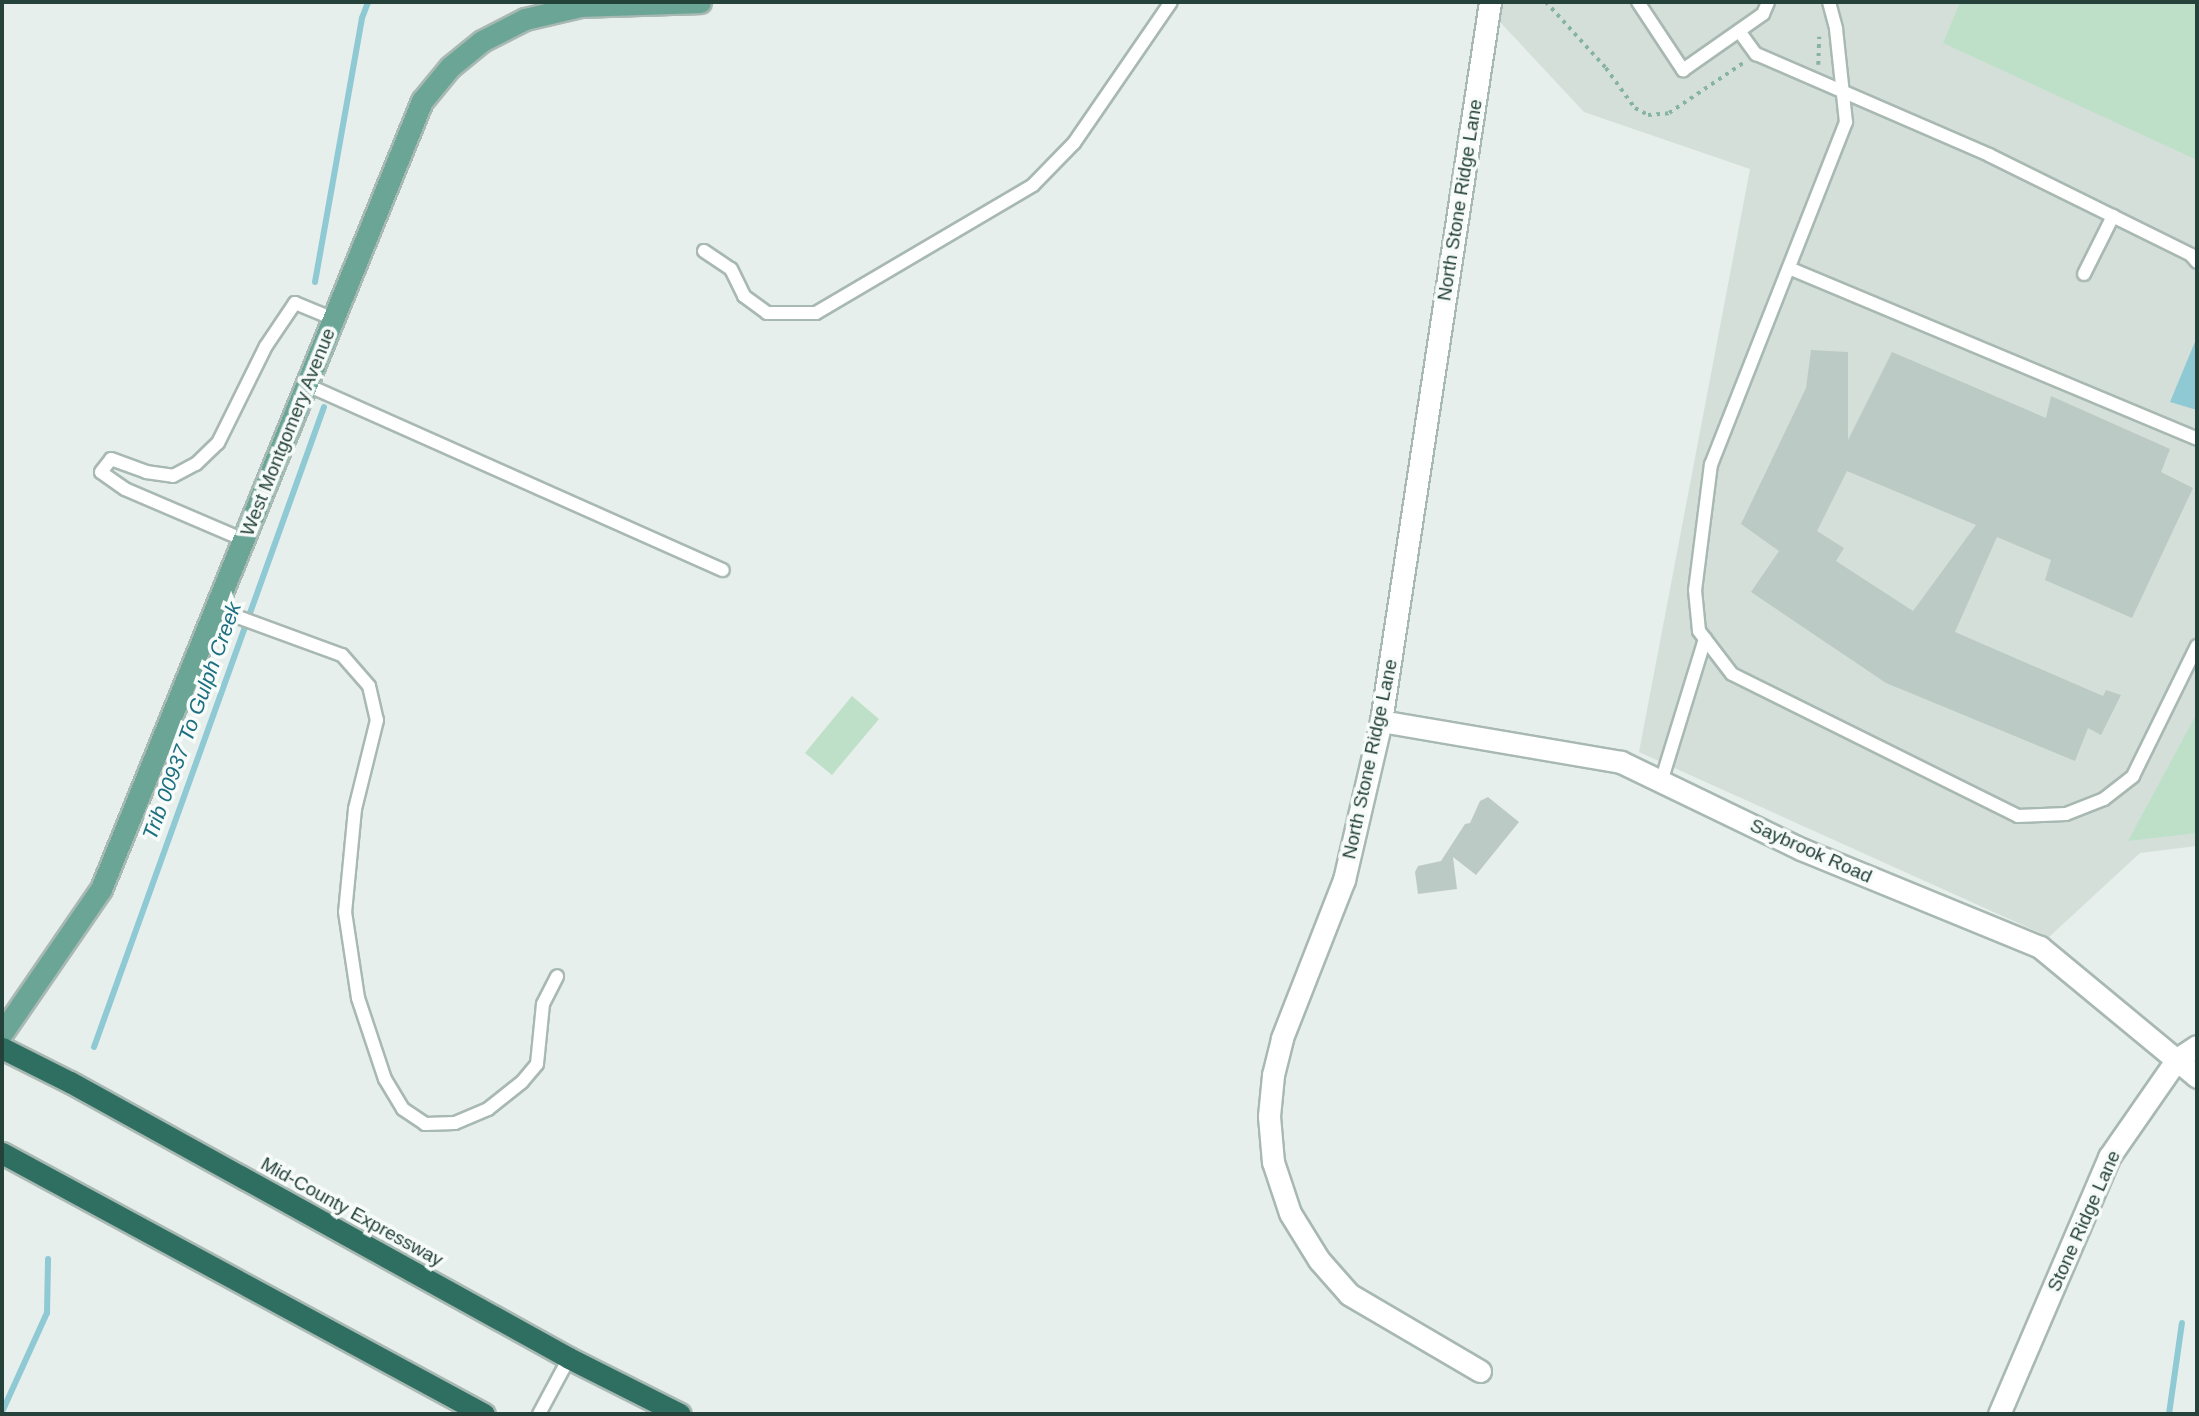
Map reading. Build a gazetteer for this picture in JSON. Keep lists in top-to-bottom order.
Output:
{
  "streets": {
    "highway": ["Mid-County Expressway"],
    "main road": ["West Montgomery Avenue"],
    "street": ["North Stone Ridge Lane", "Saybrook Road", "Stone Ridge Lane"]
  },
  "crossings": [
    ["North Stone Ridge Lane", "Saybrook Road"],
    ["Saybrook Road", "Stone Ridge Lane"]
  ],
  "water": ["Trib 00937 To Gulph Creek"]
}
